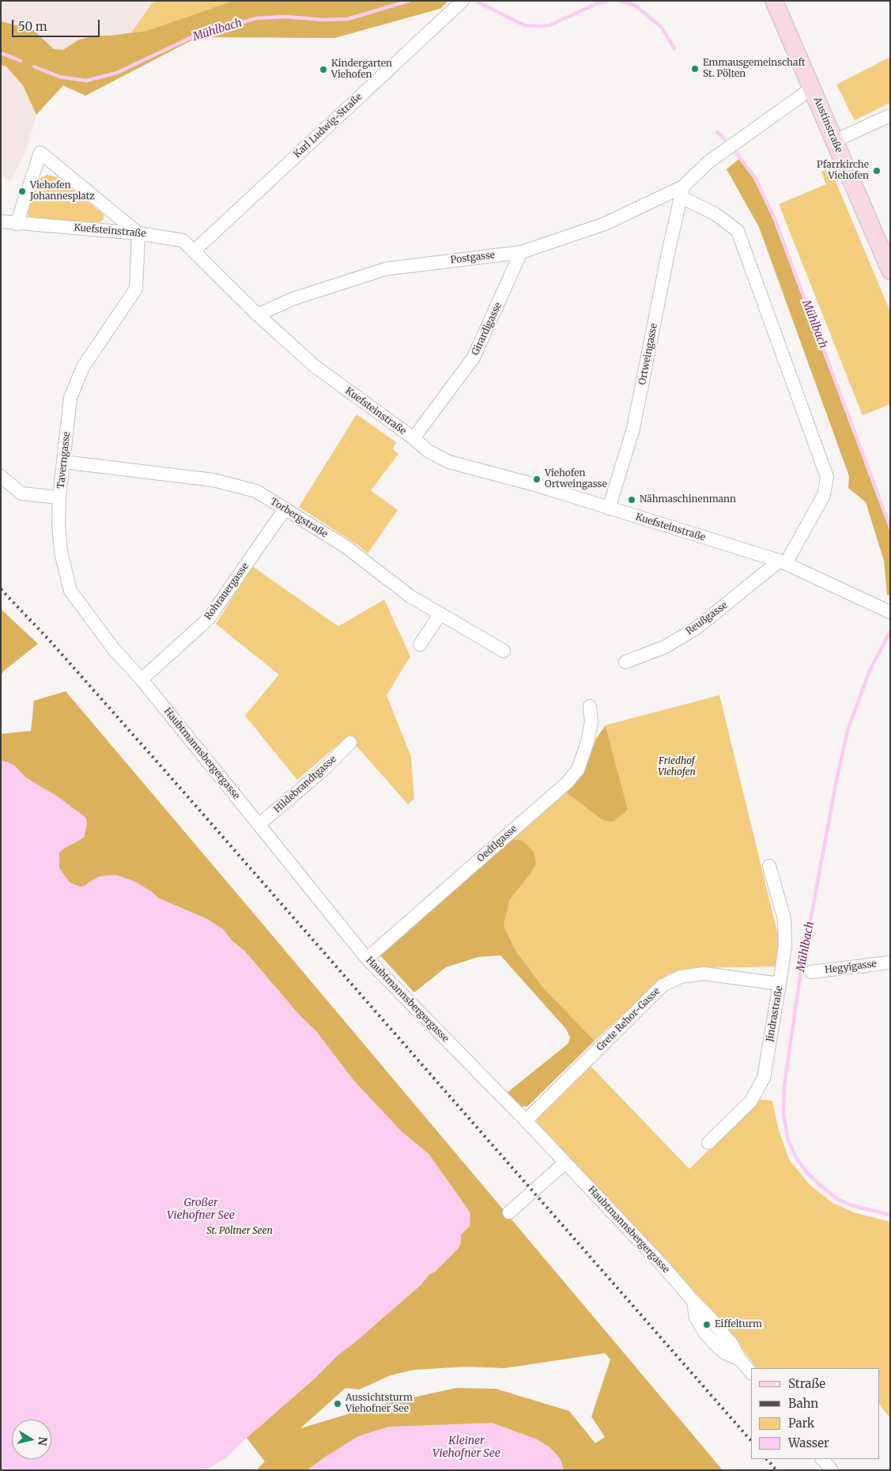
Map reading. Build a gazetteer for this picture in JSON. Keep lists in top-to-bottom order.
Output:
{
  "streets": {
    "main road": ["Austinstraße"],
    "street": [
      "Karl Ludwig-Straße",
      "Kuefsteinstraße",
      "Postgasse",
      "Girardigasse",
      "Ortweingasse",
      "Taverngasse",
      "Torbergstraße",
      "Rohrauergasse",
      "Reußgasse",
      "Haubtmannsbergergasse",
      "Hildebrandtgasse",
      "Oedtlgasse",
      "Hegyigasse",
      "Jindrastraße",
      "Grete Rehor-Gasse"
    ]
  },
  "crossings": [
    ["Karl Ludwig-Straße", "Kuefsteinstraße"],
    ["Kuefsteinstraße", "Postgasse"],
    ["Kuefsteinstraße", "Girardigasse"],
    ["Kuefsteinstraße", "Ortweingasse"],
    ["Kuefsteinstraße", "Taverngasse"],
    ["Kuefsteinstraße", "Reußgasse"],
    ["Postgasse", "Girardigasse"],
    ["Postgasse", "Ortweingasse"],
    ["Taverngasse", "Torbergstraße"],
    ["Taverngasse", "Rohrauergasse"],
    ["Taverngasse", "Haubtmannsbergergasse"],
    ["Torbergstraße", "Rohrauergasse"],
    ["Rohrauergasse", "Haubtmannsbergergasse"],
    ["Haubtmannsbergergasse", "Hildebrandtgasse"],
    ["Haubtmannsbergergasse", "Oedtlgasse"],
    ["Haubtmannsbergergasse", "Grete Rehor-Gasse"],
    ["Jindrastraße", "Grete Rehor-Gasse"]
  ],
  "water": ["Mühlbach", "Großer Viehofner See", "Kleiner Viehofner See"],
  "parks": ["Friedhof Viehofen", "St. Pöltner Seen"],
  "places": [
    "Emmausgemeinschaft St. Pölten",
    "Kindergarten Viehofen",
    "Pfarrkirche Viehofen",
    "Viehofen Johannesplatz",
    "Viehofen Ortweingasse",
    "Nähmaschinenmann",
    "Eiffelturm",
    "Aussichtsturm Viehofner See"
  ],
  "legend": [
    "Straße",
    "Bahn",
    "Park",
    "Wasser"
  ],
  "scale_bar": "50 m",
  "north": "right"
}
